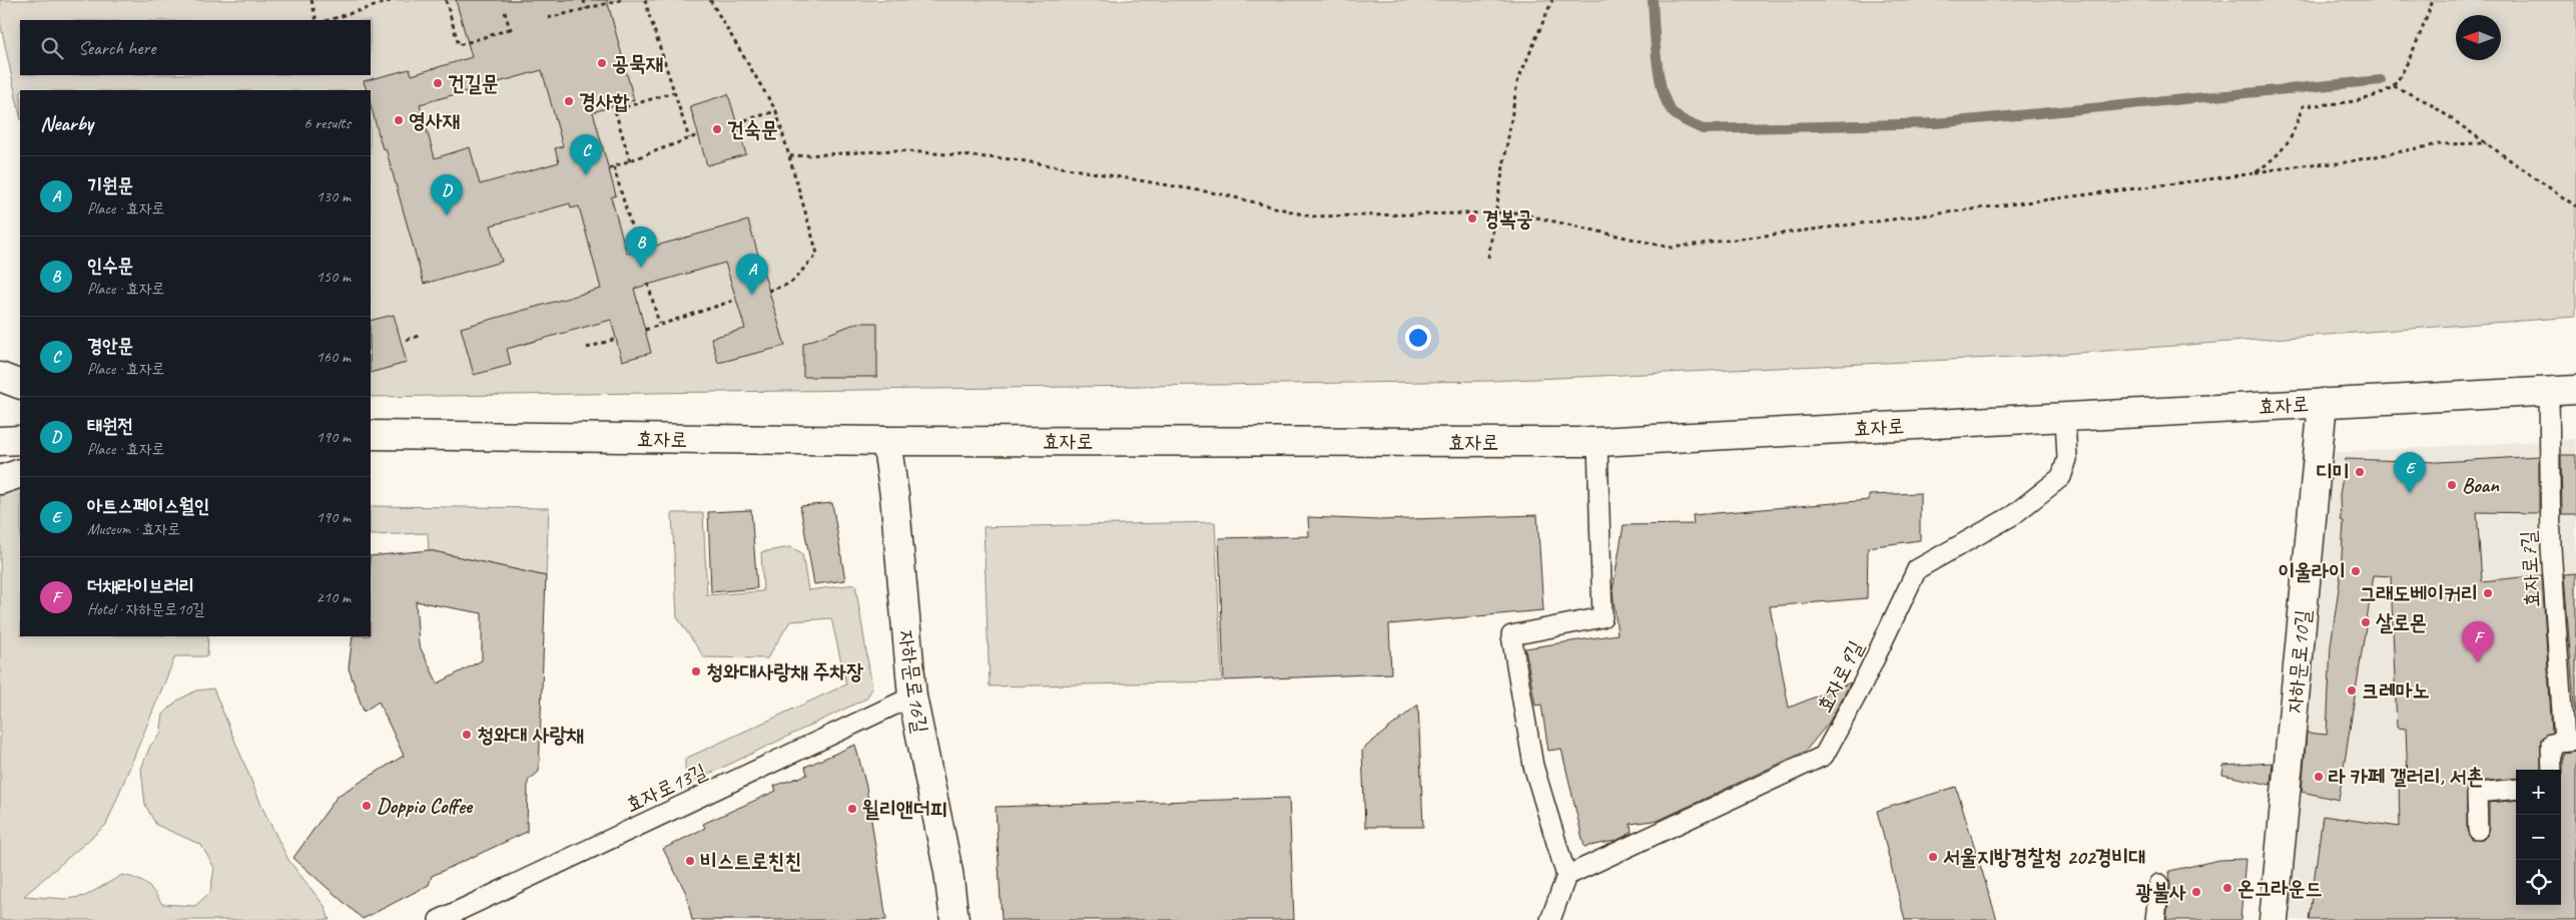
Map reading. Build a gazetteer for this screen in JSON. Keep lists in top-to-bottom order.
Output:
{
  "streets": {
    "street": ["효자로", "자하문로10길", "자하문로16길"],
    "lane": ["효자로7길", "효자로9길", "효자로13길"]
  },
  "crossings": [
    ["효자로", "효자로7길"],
    ["효자로", "자하문로10길"],
    ["효자로", "효자로9길"],
    ["효자로", "자하문로16길"],
    ["자하문로16길", "효자로13길"]
  ],
  "places": [
    "공묵재",
    "건길문",
    "경사합",
    "영사재",
    "건숙문",
    "경복궁",
    "디미",
    "Boan",
    "이울라이",
    "그래도베이커리",
    "살로몬",
    "청와대사랑채 주차장",
    "크레마노",
    "청와대 사랑채",
    "라 카페 갤러리, 서촌",
    "Doppio Coffee",
    "윌리앤더피",
    "서울지방경찰청 202경비대",
    "비스트로친친",
    "온그라운드",
    "광불사"
  ],
  "north": "left",
  "page": {
    "search": "Search here",
    "heading": ["Nearby", "6 results"],
    "pins": [
      "C",
      "D",
      "B",
      "A",
      "E",
      "F"
    ],
    "list": [
      {
        "mark": "A",
        "name": "기원문",
        "note": "Place · 효자로",
        "value": "130 m"
      },
      {
        "mark": "B",
        "name": "인수문",
        "note": "Place · 효자로",
        "value": "150 m"
      },
      {
        "mark": "C",
        "name": "경안문",
        "note": "Place · 효자로",
        "value": "160 m"
      },
      {
        "mark": "D",
        "name": "태원전",
        "note": "Place · 효자로",
        "value": "190 m"
      },
      {
        "mark": "E",
        "name": "아트스페이스월인",
        "note": "Museum · 효자로",
        "value": "190 m"
      },
      {
        "mark": "F",
        "name": "더채라이브러리",
        "note": "Hotel · 자하문로10길",
        "value": "210 m"
      }
    ],
    "map_buttons": ["+", "−"]
  }
}
